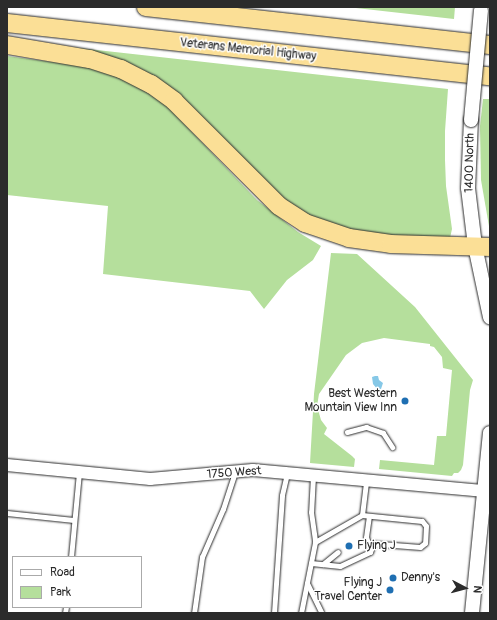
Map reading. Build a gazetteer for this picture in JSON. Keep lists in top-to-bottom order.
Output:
{
  "streets": {
    "highway": ["Veterans Memorial Highway"],
    "main road": ["1400 North"],
    "street": ["1750 West"]
  },
  "places": [
    "Best Western Mountain View Inn",
    "Flying J",
    "Denny's",
    "Flying J Travel Center"
  ],
  "legend": ["Road", "Park"],
  "north": "right"
}
